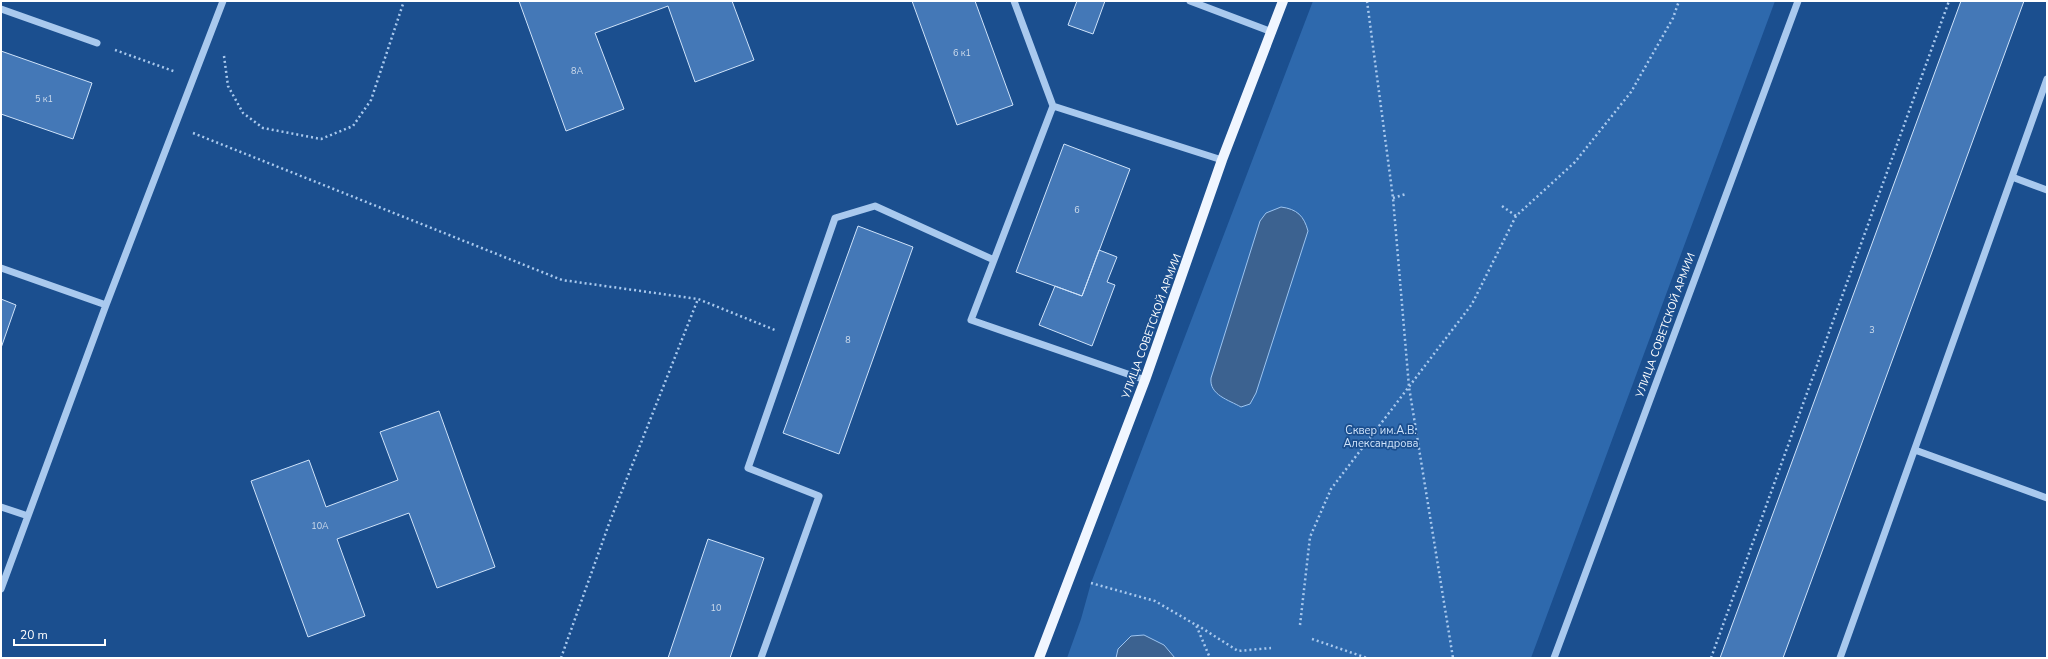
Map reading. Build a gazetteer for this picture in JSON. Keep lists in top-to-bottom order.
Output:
{
  "streets": {
    "main road": ["УЛИЦА СОВЕТСКОЙ АРМИИ"]
  },
  "parks": ["Сквер им.А.В. Александрова"],
  "house_numbers": [
    "6 к1",
    "8А",
    "5 к1",
    "6",
    "3",
    "8",
    "10А",
    "10"
  ],
  "scale_bar": "20 m"
}
